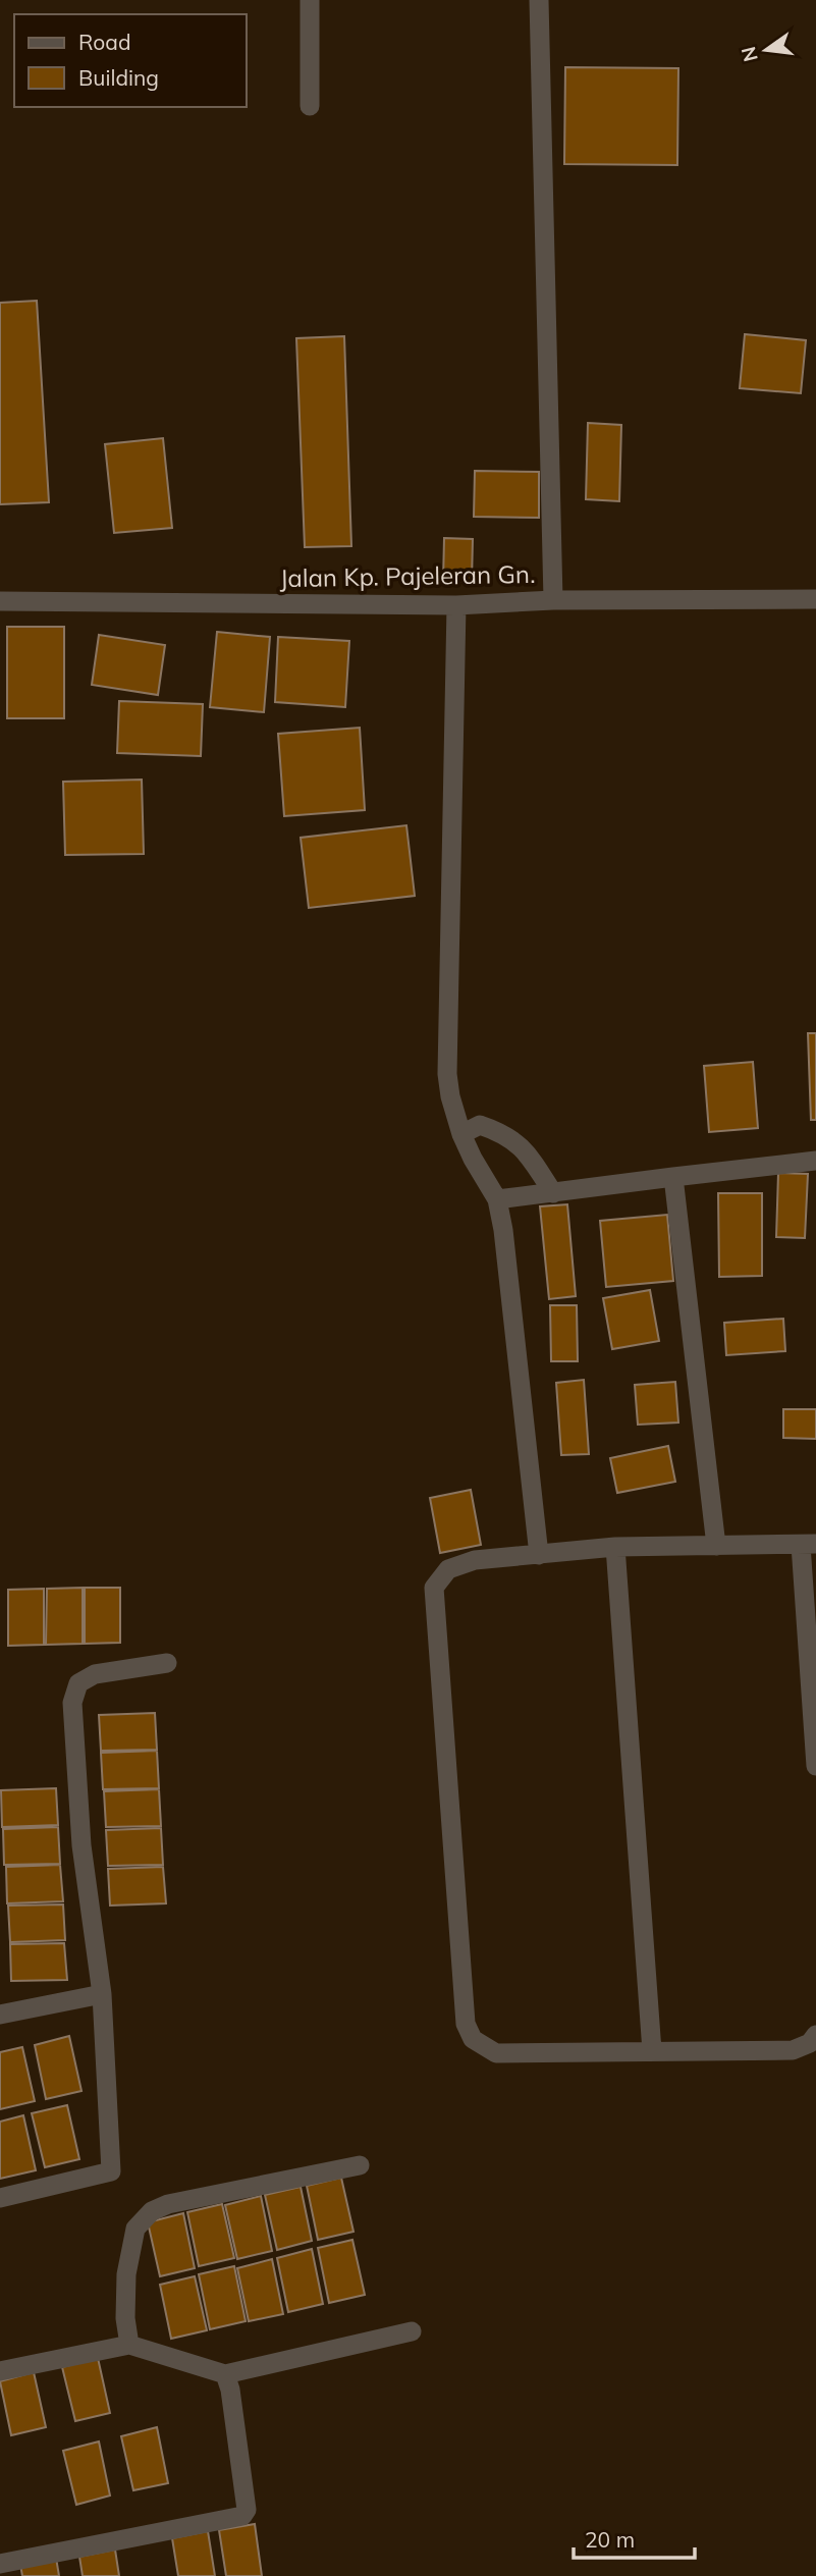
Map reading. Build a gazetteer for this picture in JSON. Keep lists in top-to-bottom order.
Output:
{
  "streets": {
    "street": ["Jalan Kp. Pajeleran Gn."]
  },
  "legend": ["Road", "Building"],
  "scale_bar": "20 m",
  "north": "left"
}
